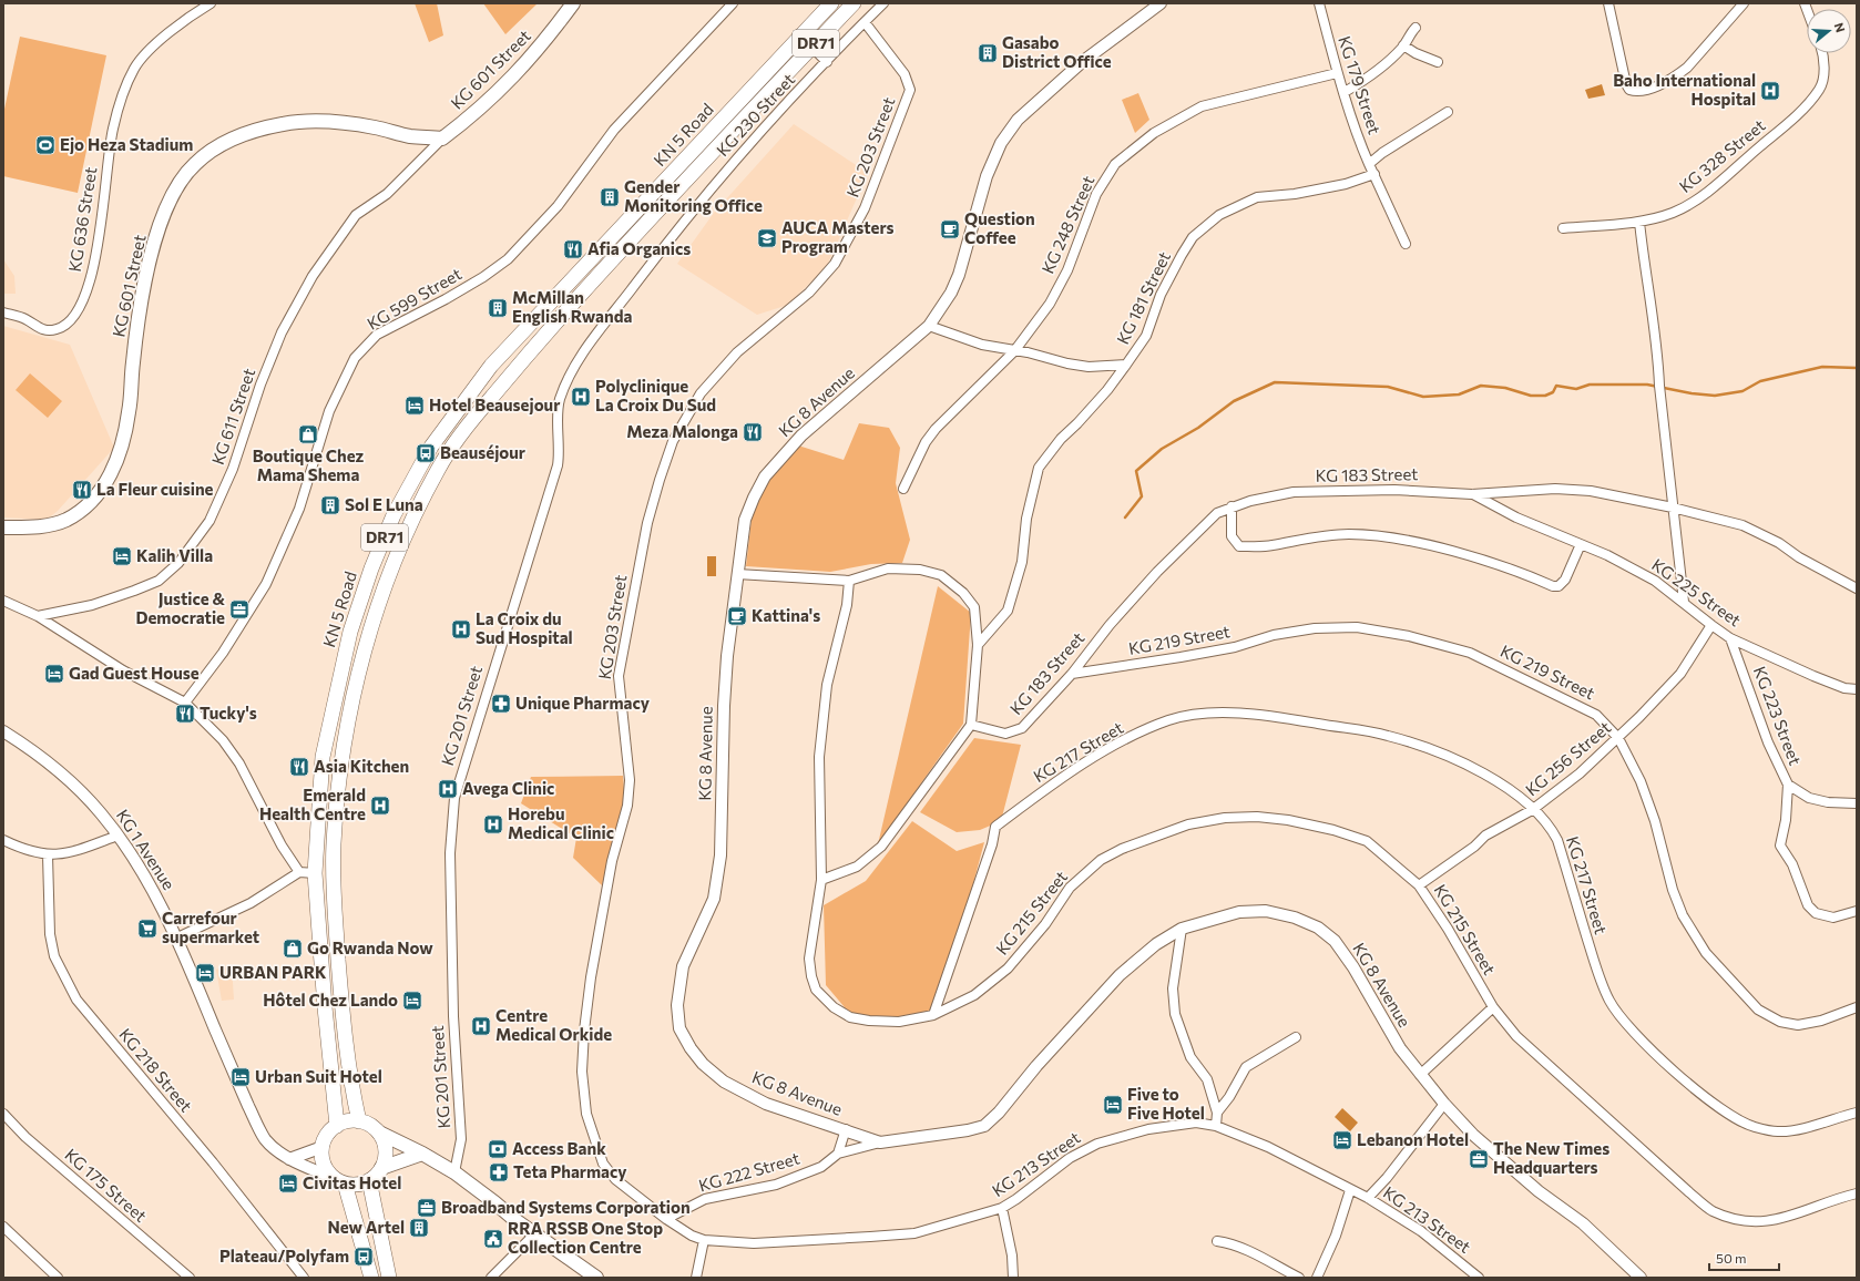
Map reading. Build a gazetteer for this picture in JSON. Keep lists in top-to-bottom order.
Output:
{
  "streets": {
    "main road": ["DR71", "KG 601 Street", "KN 5 Road"],
    "street": [
      "KG 179 Street",
      "KG 230 Street",
      "KG 203 Street",
      "KG 328 Street",
      "KG 636 Street",
      "KG 248 Street",
      "KG 181 Street",
      "KG 599 Street",
      "KG 8 Avenue",
      "KG 611 Street",
      "KG 183 Street",
      "KG 225 Street",
      "KG 219 Street",
      "KG 201 Street",
      "KG 223 Street",
      "KG 217 Street",
      "KG 256 Street",
      "KG 1 Avenue",
      "KG 215 Street",
      "KG 218 Street",
      "KG 213 Street",
      "KG 222 Street",
      "KG 175 Street"
    ]
  },
  "crossings": [
    ["KG 601 Street", "KG 611 Street"],
    ["KG 179 Street", "KG 248 Street"],
    ["KG 179 Street", "KG 181 Street"],
    ["KG 230 Street", "KG 203 Street"],
    ["KG 230 Street", "KG 201 Street"],
    ["KN 5 Road", "KG 1 Avenue"],
    ["KG 203 Street", "KG 213 Street"],
    ["KG 203 Street", "KG 222 Street"],
    ["KG 248 Street", "KG 181 Street"],
    ["KG 181 Street", "KG 8 Avenue"],
    ["KG 8 Avenue", "KG 222 Street"],
    ["KG 183 Street", "KG 225 Street"],
    ["KG 183 Street", "KG 219 Street"],
    ["KG 225 Street", "KG 223 Street"],
    ["KG 225 Street", "KG 256 Street"],
    ["KG 219 Street", "KG 256 Street"],
    ["KG 217 Street", "KG 256 Street"],
    ["KG 217 Street", "KG 215 Street"],
    ["KG 256 Street", "KG 215 Street"]
  ],
  "places": {
    "building": [
      "Gasabo District Office",
      "Gender Monitoring Office",
      "McMillan English Rwanda",
      "Sol E Luna",
      "New Artel"
    ],
    "hospital": [
      "Baho International Hospital",
      "Polyclinique La Croix Du Sud",
      "La Croix du Sud Hospital",
      "Avega Clinic",
      "Emerald Health Centre",
      "Horebu Medical Clinic",
      "Centre Medical Orkide"
    ],
    "sports": ["Ejo Heza Stadium"],
    "cafe": ["Question Coffee", "Kattina's"],
    "school or university": ["AUCA Masters Program"],
    "restaurant": [
      "Afia Organics",
      "Meza Malonga",
      "La Fleur cuisine",
      "Tucky's",
      "Asia Kitchen"
    ],
    "hotel": [
      "Hotel Beausejour",
      "Kalih Villa",
      "Gad Guest House",
      "URBAN PARK",
      "Hôtel Chez Lando",
      "Urban Suit Hotel",
      "Five to Five Hotel",
      "Lebanon Hotel",
      "Civitas Hotel"
    ],
    "shop": ["Boutique Chez Mama Shema", "Go Rwanda Now"],
    "bus stop": ["Beauséjour", "Plateau/Polyfam"],
    "office": ["Justice & Democratie", "The New Times Headquarters", "Broadband Systems Corporation"],
    "pharmacy": ["Unique Pharmacy", "Teta Pharmacy"],
    "supermarket": ["Carrefour supermarket"],
    "bank": ["Access Bank"],
    "public building": ["RRA RSSB One Stop Collection Centre"]
  },
  "scale_bar": "50 m",
  "north": "right"
}
